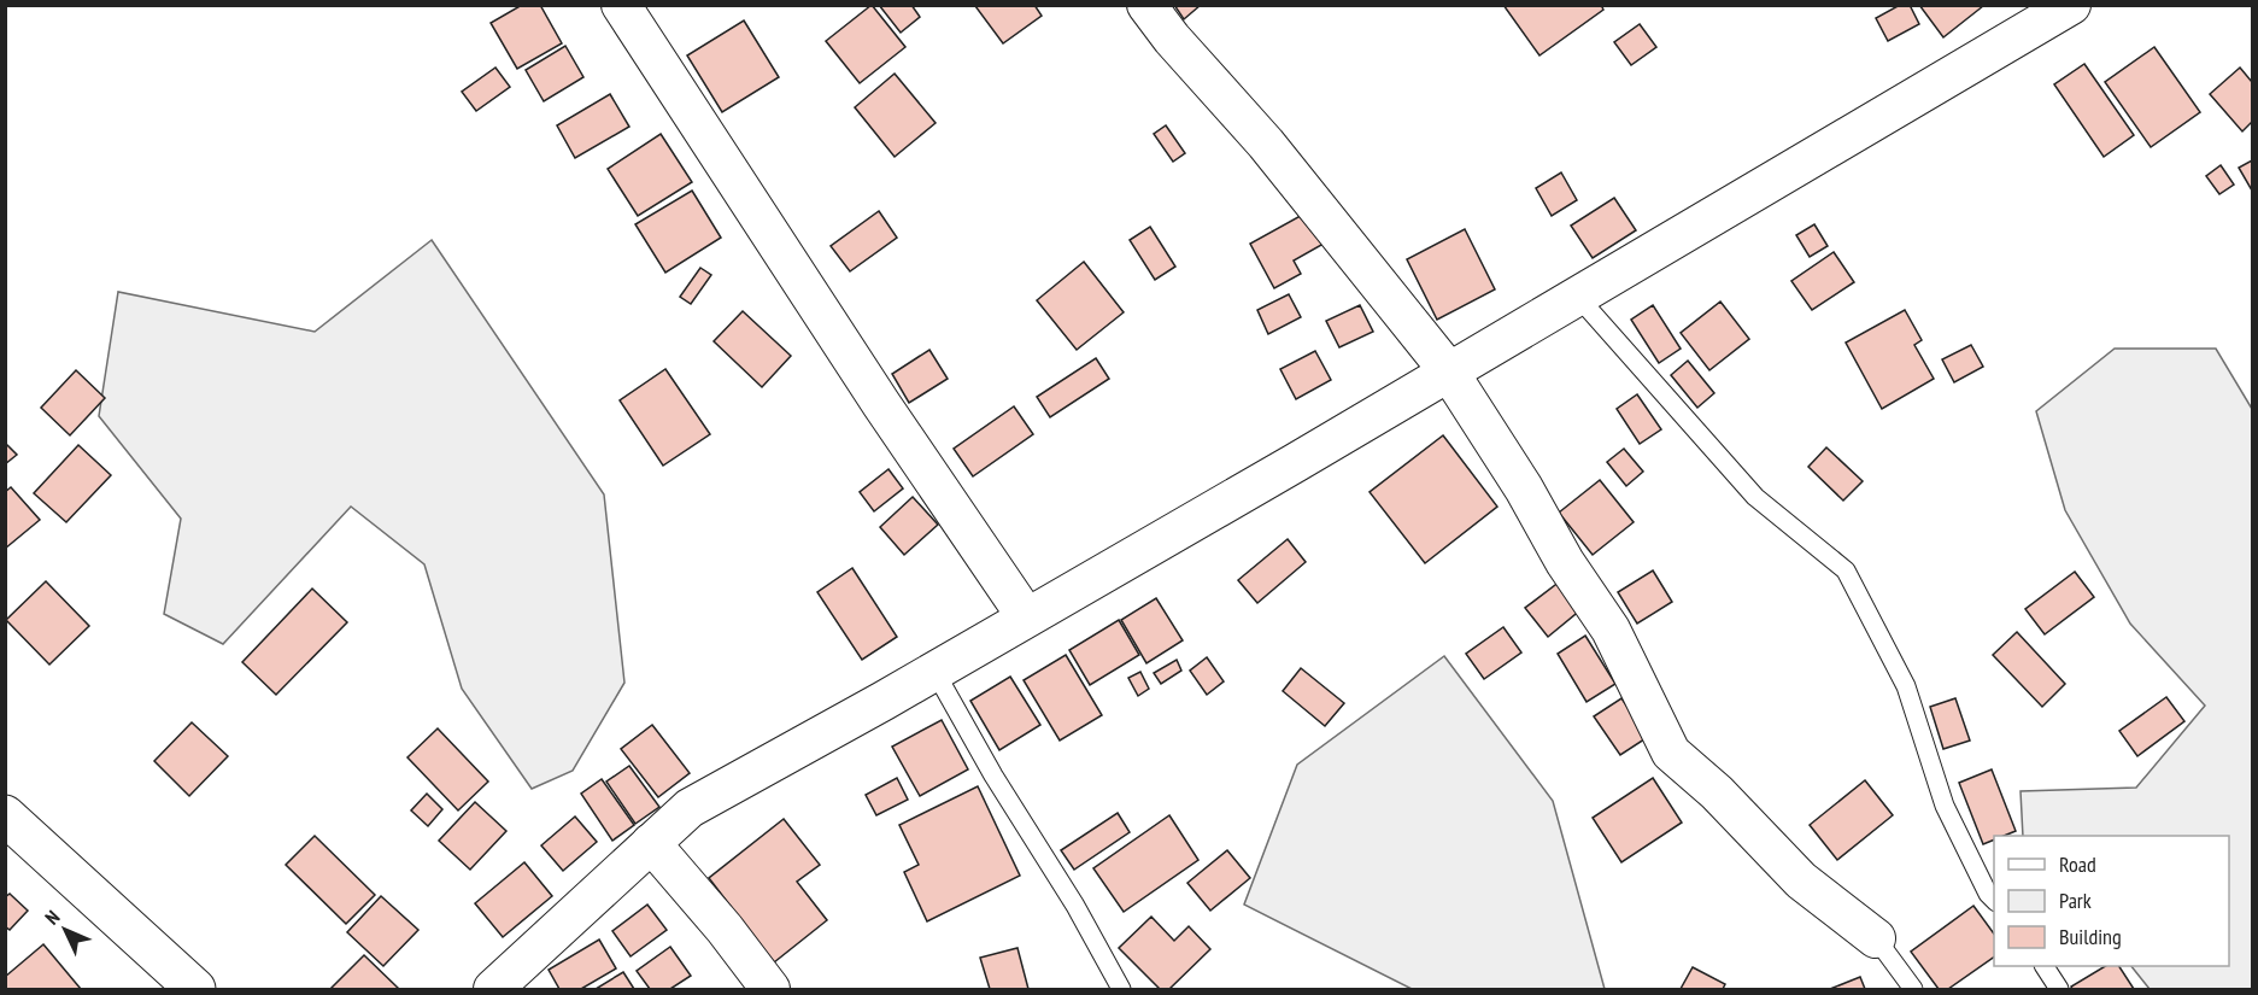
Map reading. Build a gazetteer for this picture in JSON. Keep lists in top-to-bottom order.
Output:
{
  "legend": ["Road", "Park", "Building"],
  "north": "top left"
}
